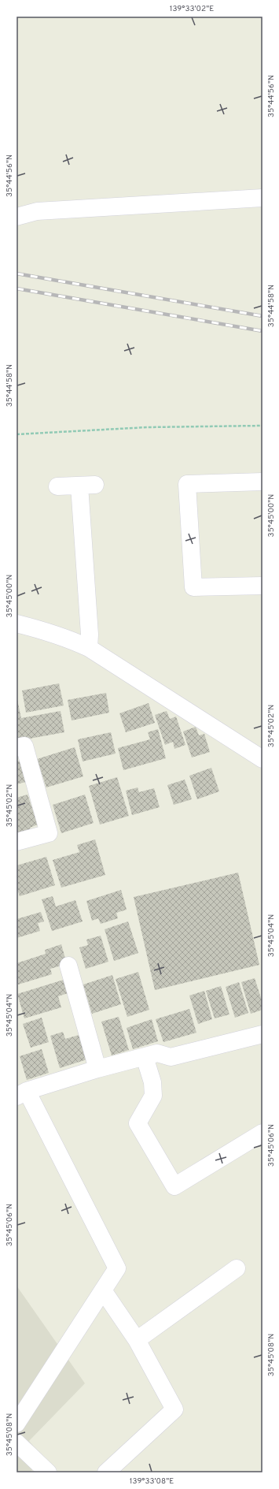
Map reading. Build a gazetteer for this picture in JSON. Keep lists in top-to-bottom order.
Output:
{
  "coordinates": [
    "139°33'02\"E",
    "35°44'56\"N",
    "35°44'58\"N",
    "35°45'00\"N",
    "35°45'02\"N",
    "35°45'04\"N",
    "35°45'06\"N",
    "35°45'08\"N",
    "139°33'08\"E"
  ]
}
